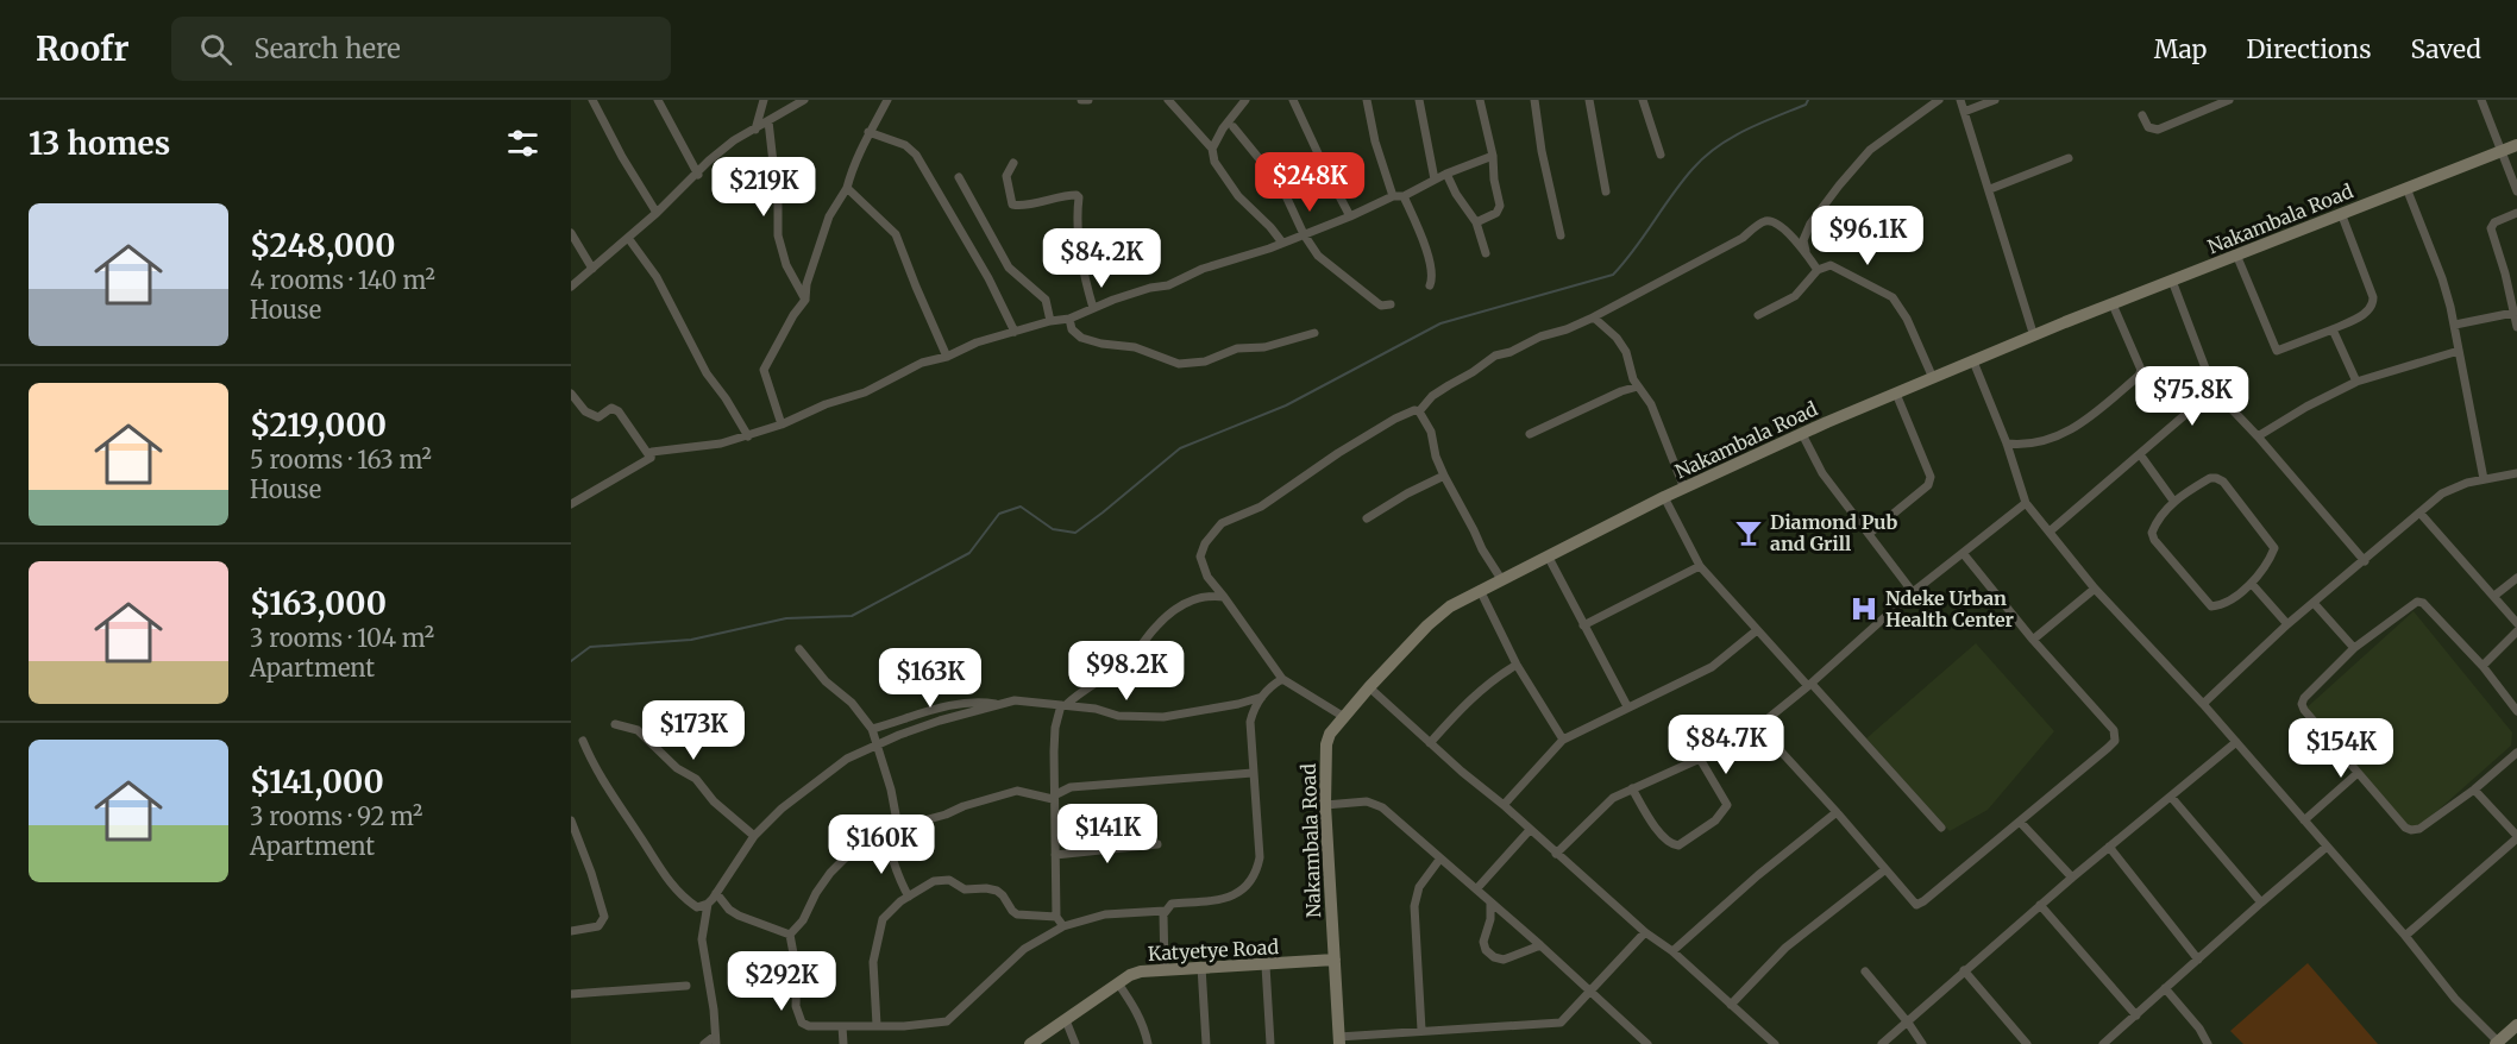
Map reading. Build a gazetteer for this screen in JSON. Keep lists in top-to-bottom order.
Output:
{
  "streets": {
    "main road": ["Nakambala Road", "Katyetye Road"]
  },
  "crossings": [
    ["Nakambala Road", "Katyetye Road"]
  ],
  "places": {
    "bar": ["Diamond Pub and Grill"],
    "hospital": ["Ndeke Urban Health Center"]
  },
  "page": {
    "header": "Roofr",
    "search": "Search here",
    "nav": ["Map", "Directions", "Saved"],
    "heading": "13 homes",
    "price": [
      "$248K",
      "$219K",
      "$96.1K",
      "$84.2K",
      "$75.8K",
      "$98.2K",
      "$163K",
      "$173K",
      "$84.7K",
      "$154K",
      "$141K",
      "$160K",
      "$292K"
    ],
    "list": [
      {
        "name": "$248,000",
        "note": "4 rooms · 140 m² · House"
      },
      {
        "name": "$219,000",
        "note": "5 rooms · 163 m² · House"
      },
      {
        "name": "$163,000",
        "note": "3 rooms · 104 m² · Apartment"
      },
      {
        "name": "$141,000",
        "note": "3 rooms · 92 m² · Apartment"
      }
    ]
  }
}
